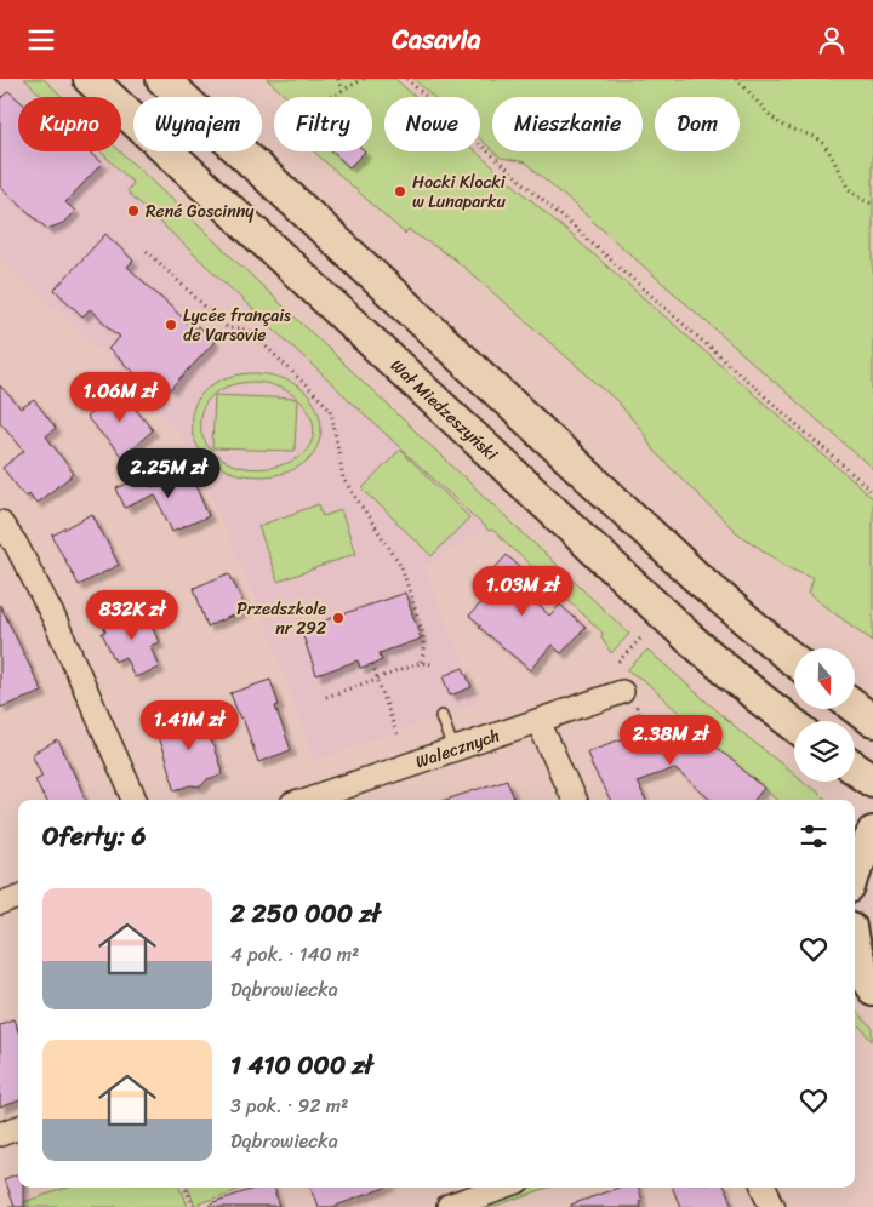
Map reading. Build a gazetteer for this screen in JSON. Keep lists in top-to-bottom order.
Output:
{
  "streets": {
    "main road": ["Wał Miedzeszyński"],
    "street": ["Walecznych"]
  },
  "places": [
    "Hocki Klocki w Lunaparku",
    "René Goscinny",
    "Lycée français de Varsovie",
    "Przedszkole nr 292"
  ],
  "north": "bottom",
  "page": {
    "header": "Casavia",
    "chip": [
      "Kupno",
      "Wynajem",
      "Filtry",
      "Nowe",
      "Mieszkanie",
      "Dom"
    ],
    "price": [
      "1.06M zł",
      "2.25M zł",
      "1.03M zł",
      "832K zł",
      "1.41M zł",
      "2.38M zł"
    ],
    "heading": "Oferty: 6",
    "list": [
      {
        "name": "2 250 000 zł",
        "note": "4 pok. · 140 m² · Dąbrowiecka"
      },
      {
        "name": "1 410 000 zł",
        "note": "3 pok. · 92 m² · Dąbrowiecka"
      }
    ]
  }
}
